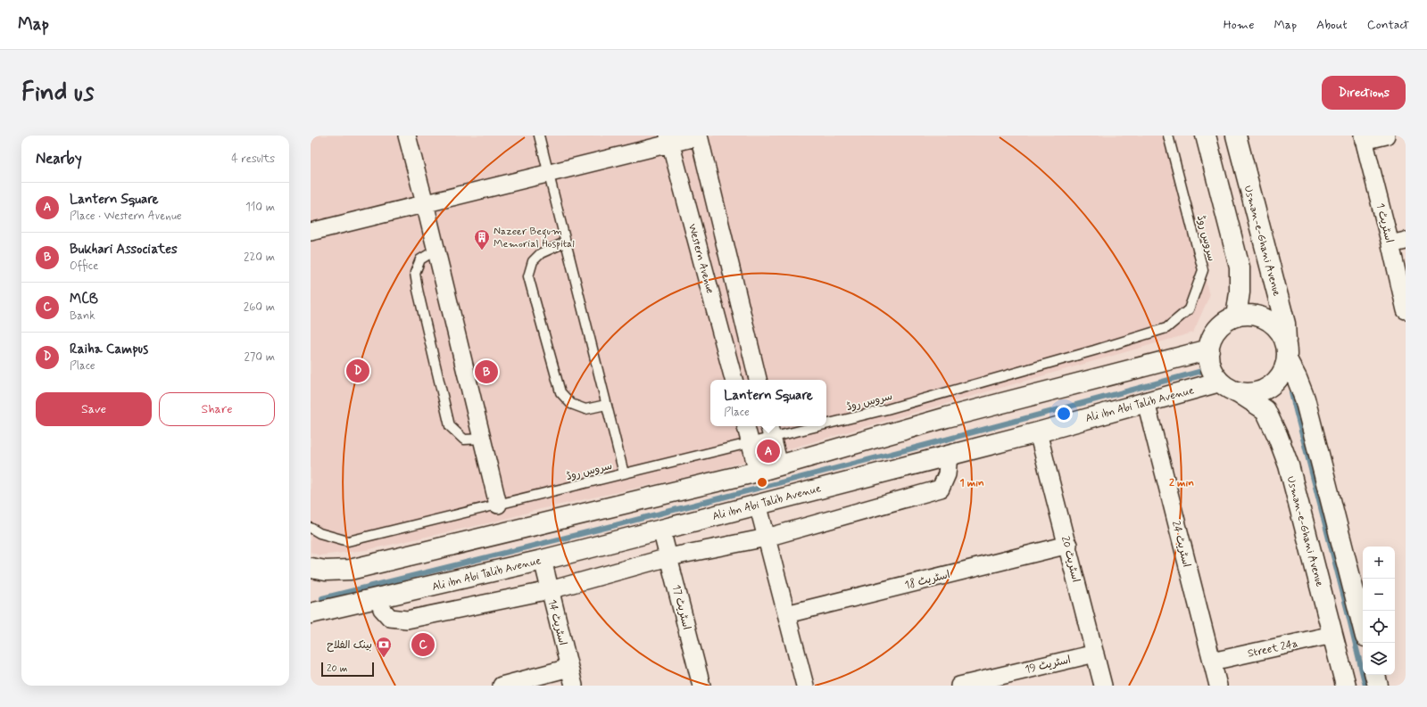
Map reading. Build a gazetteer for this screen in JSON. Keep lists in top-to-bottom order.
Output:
{
  "streets": {
    "main road": ["Usman-e-Ghani Avenue", "Ali ibn Abi Talib Avenue"],
    "street": [
      "اسٹریٹ 1",
      "Western Avenue",
      "اسٹریٹ 24",
      "اسٹریٹ 20",
      "اسٹریٹ 18",
      "اسٹریٹ 17",
      "اسٹریٹ 14",
      "Street 24a",
      "اسٹریٹ 19"
    ],
    "lane": ["سروس روڈ"]
  },
  "crossings": [
    ["Usman-e-Ghani Avenue", "Ali ibn Abi Talib Avenue"],
    ["Usman-e-Ghani Avenue", "Street 24a"],
    ["Ali ibn Abi Talib Avenue", "اسٹریٹ 24"],
    ["Ali ibn Abi Talib Avenue", "اسٹریٹ 20"],
    ["Ali ibn Abi Talib Avenue", "اسٹریٹ 17"],
    ["Ali ibn Abi Talib Avenue", "اسٹریٹ 14"],
    ["اسٹریٹ 24", "Street 24a"],
    ["اسٹریٹ 20", "اسٹریٹ 18"],
    ["اسٹریٹ 20", "اسٹریٹ 19"]
  ],
  "places": {
    "building": ["Nazeer Begum Memorial Hospital"],
    "bank": ["بینک الفلاح"]
  },
  "scale_bar": "20 m",
  "page": {
    "header": "Map",
    "nav": [
      "Home",
      "Map",
      "About",
      "Contact"
    ],
    "buttons": [
      "Directions",
      ["Save", "Share"]
    ],
    "title": "Find us",
    "heading": ["Nearby", "4 results"],
    "list": [
      {
        "mark": "A",
        "name": "Lantern Square",
        "note": "Place · Western Avenue",
        "value": "110 m"
      },
      {
        "mark": "B",
        "name": "Bukhari Associates",
        "note": "Office",
        "value": "220 m"
      },
      {
        "mark": "C",
        "name": "MCB",
        "note": "Bank",
        "value": "260 m"
      },
      {
        "mark": "D",
        "name": "Raiha Campus",
        "note": "Place",
        "value": "270 m"
      }
    ],
    "pins": [
      "D",
      "B",
      "A",
      "C"
    ],
    "popup": ["Lantern Square", "Place"],
    "map_buttons": ["+", "−"],
    "scale": "20 m"
  },
  "rings": ["1 min", "2 min"]
}
